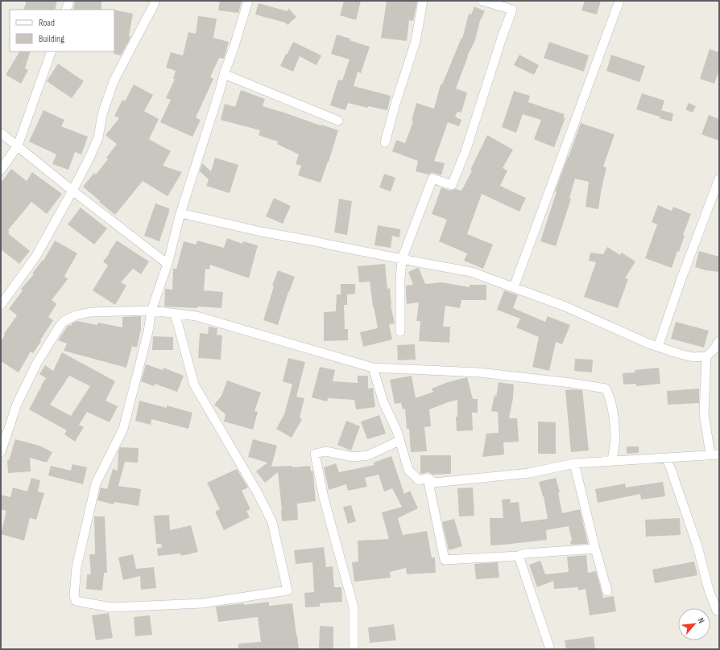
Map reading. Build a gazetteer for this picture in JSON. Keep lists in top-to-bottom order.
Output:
{
  "legend": ["Road", "Building"],
  "north": "top right"
}
